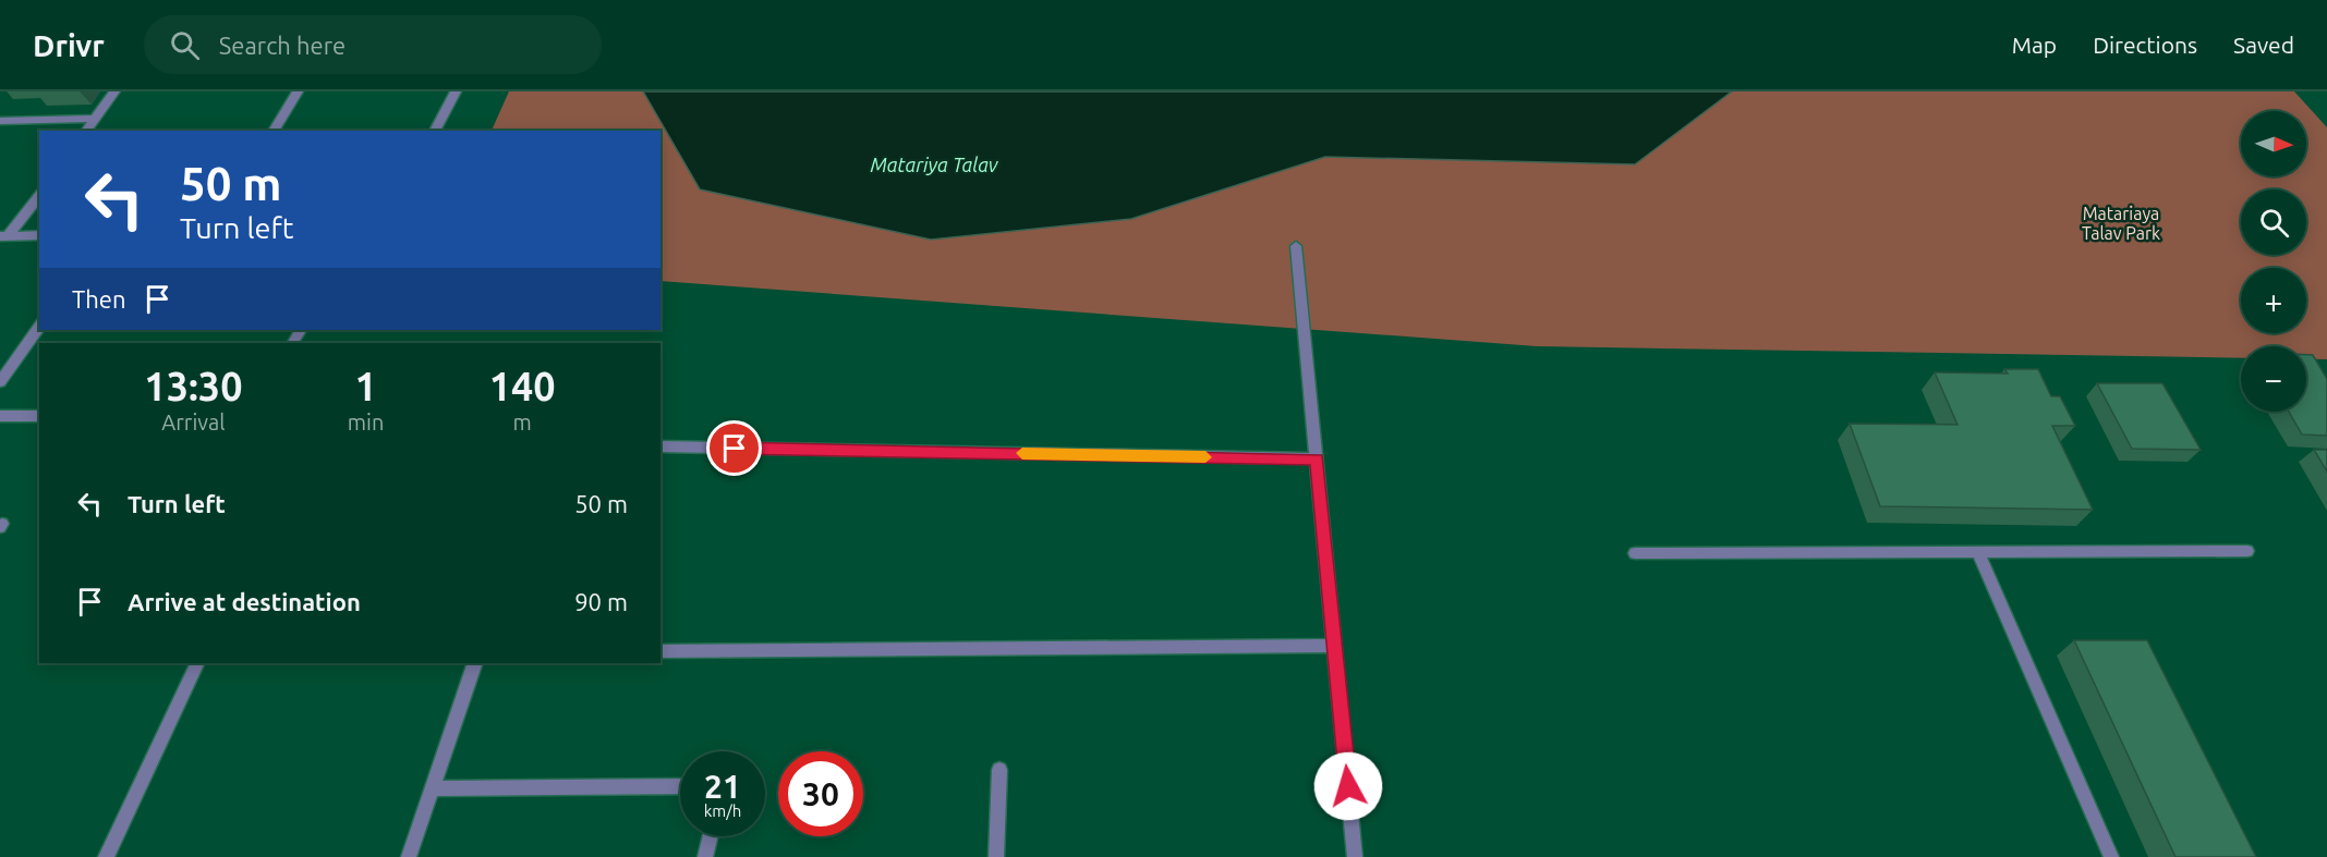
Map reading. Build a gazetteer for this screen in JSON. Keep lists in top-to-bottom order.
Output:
{
  "water": ["Matariya Talav"],
  "parks": ["Matariaya Talav Park"],
  "north": "right",
  "page": {
    "header": "Drivr",
    "search": "Search here",
    "nav": ["Map", "Directions", "Saved"],
    "map_buttons": ["+", "−"],
    "turn": ["50 m", "Turn left"],
    "then": "Then",
    "eta": [
      "13:30",
      "Arrival",
      "1",
      "min",
      "140",
      "m"
    ],
    "list": [
      {
        "name": "Turn left",
        "value": "50 m"
      },
      {
        "name": "Arrive at destination",
        "value": "90 m"
      }
    ],
    "speed": "21 km/h",
    "limit": "30"
  }
}
